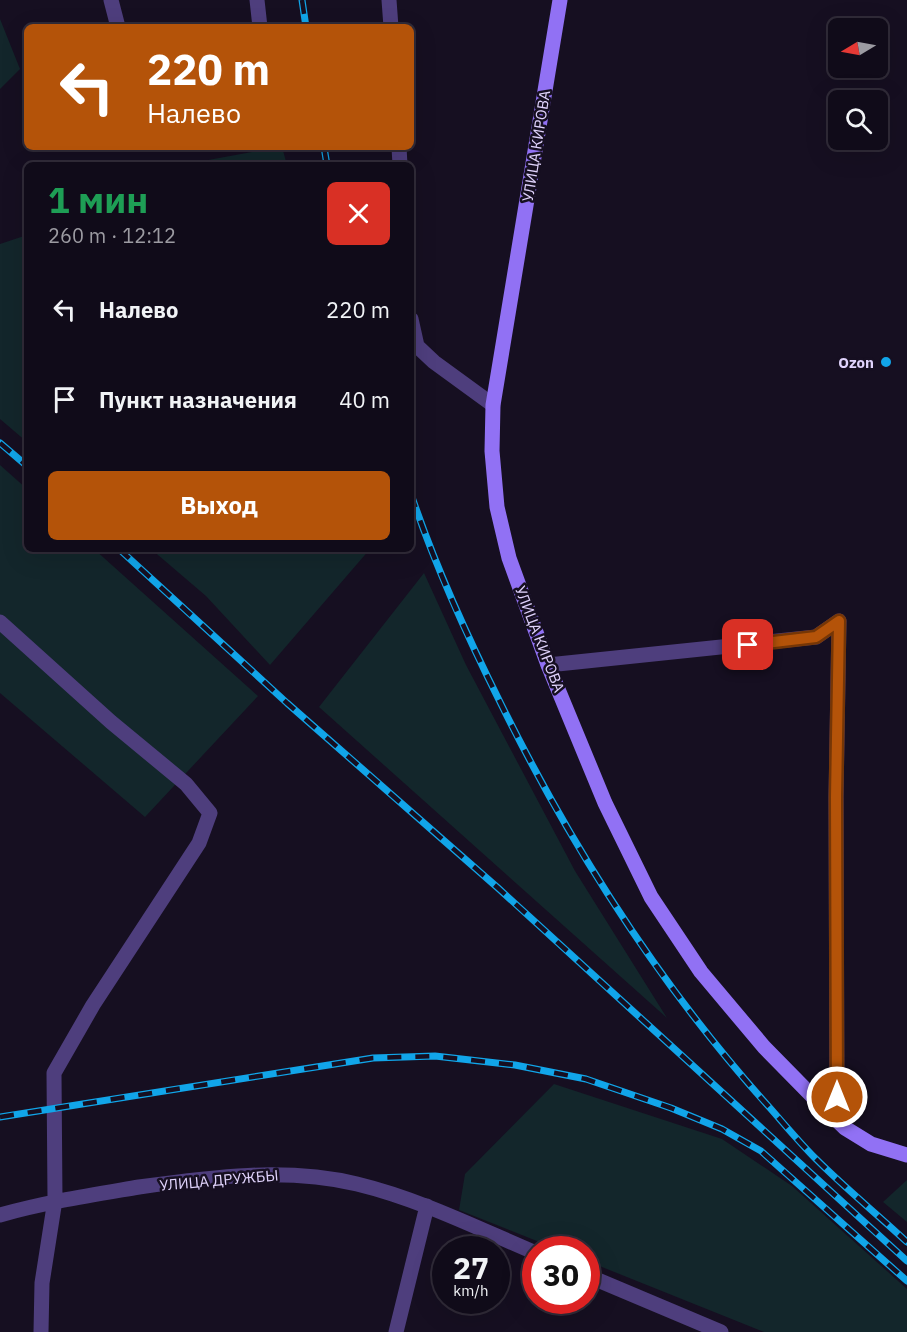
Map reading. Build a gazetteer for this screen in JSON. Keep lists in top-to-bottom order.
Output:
{
  "streets": {
    "main road": ["УЛИЦА КИРОВА"],
    "street": ["УЛИЦА ДРУЖБЫ"]
  },
  "places": ["Ozon"],
  "north": "left",
  "page": {
    "turn": ["220 m", "Налево"],
    "heading": ["1 мин", "260 m · 12:12"],
    "list": [
      {
        "name": "Налево",
        "value": "220 m"
      },
      {
        "name": "Пункт назначения",
        "value": "40 m"
      }
    ],
    "buttons": "Выход",
    "speed": "27 km/h",
    "limit": "30"
  }
}
